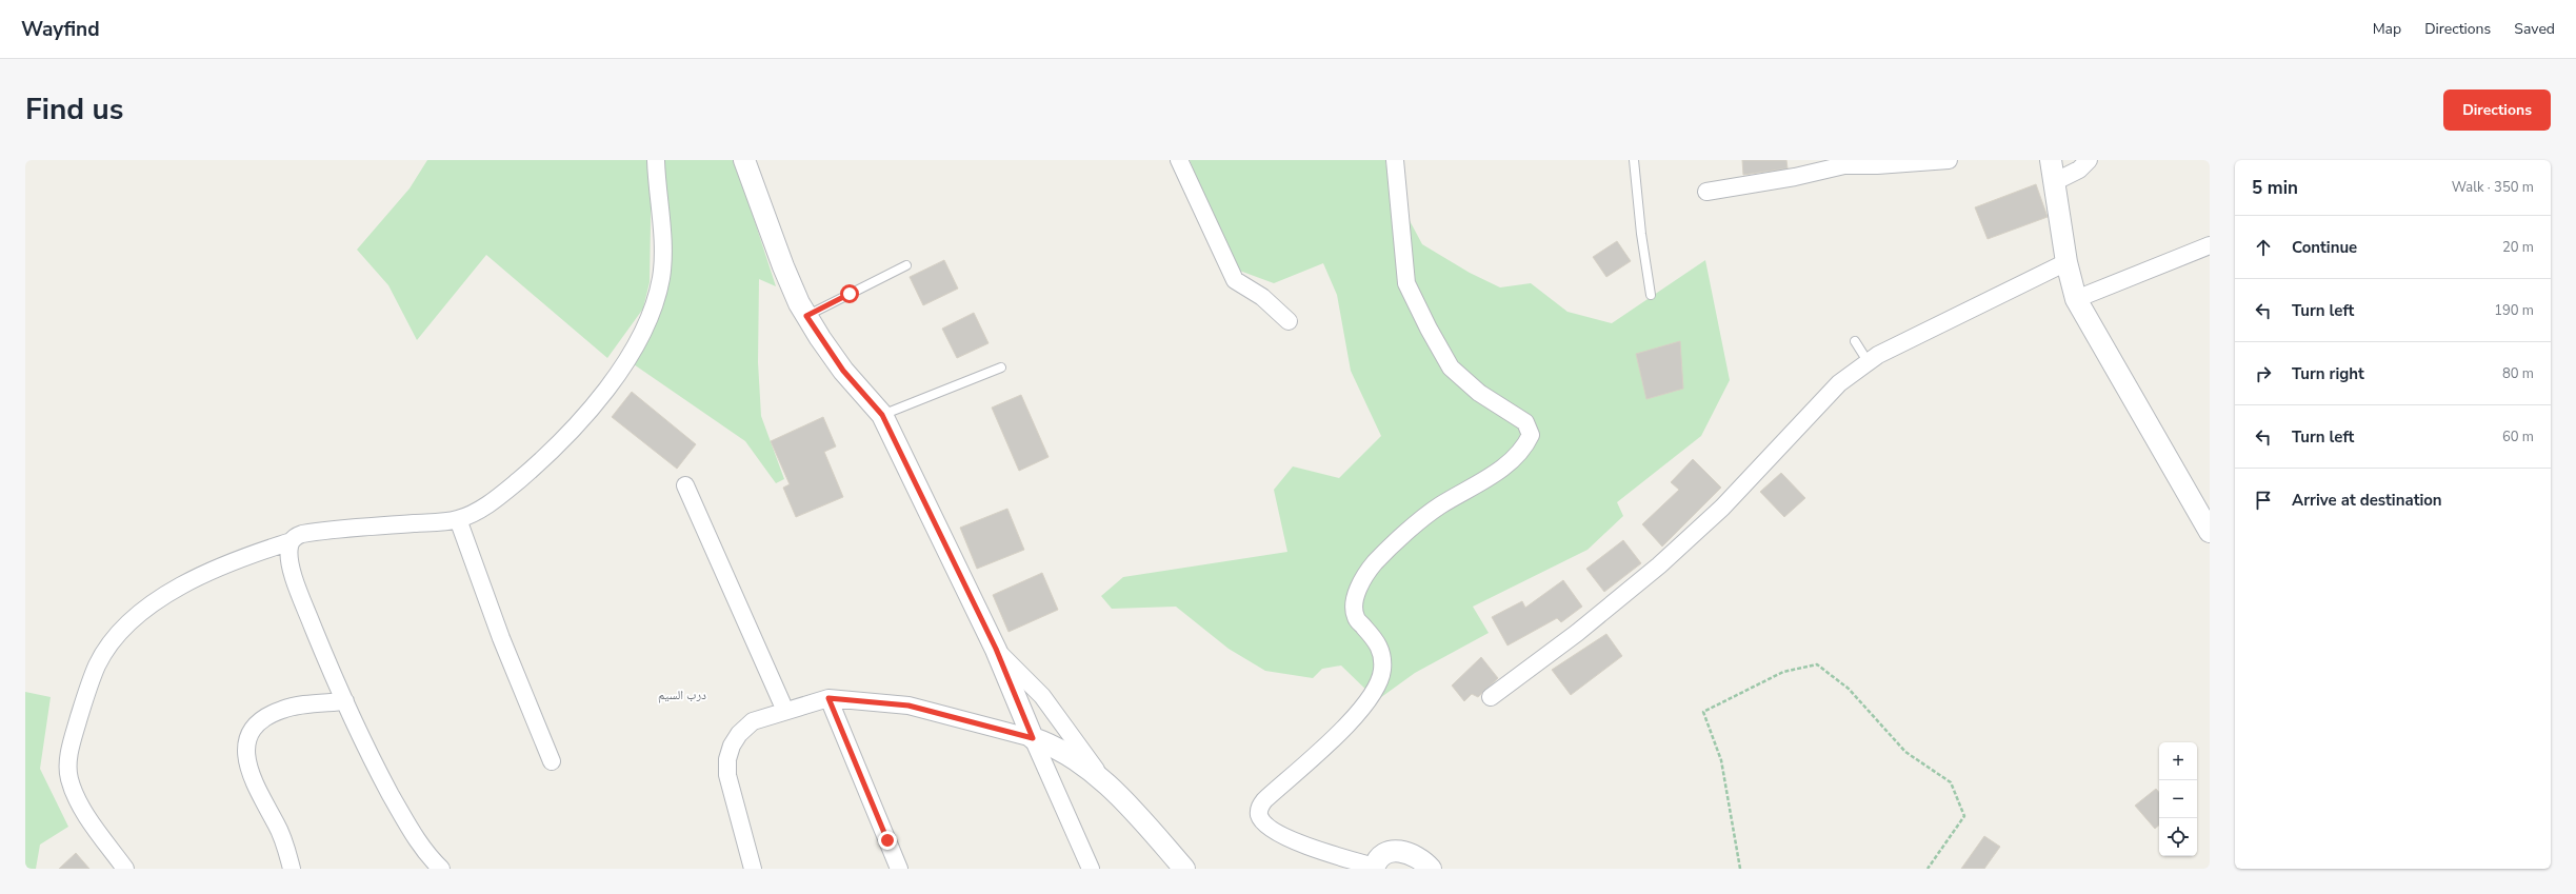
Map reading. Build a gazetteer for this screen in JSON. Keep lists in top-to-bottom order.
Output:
{
  "districts": ["درب السيم"],
  "page": {
    "header": "Wayfind",
    "nav": ["Map", "Directions", "Saved"],
    "title": "Find us",
    "buttons": "Directions",
    "heading": ["5 min", "Walk · 350 m"],
    "list": [
      ["Continue", "20 m"],
      ["Turn left", "190 m"],
      ["Turn right", "80 m"],
      ["Turn left", "60 m"],
      "Arrive at destination"
    ],
    "map_buttons": ["+", "−"]
  }
}
